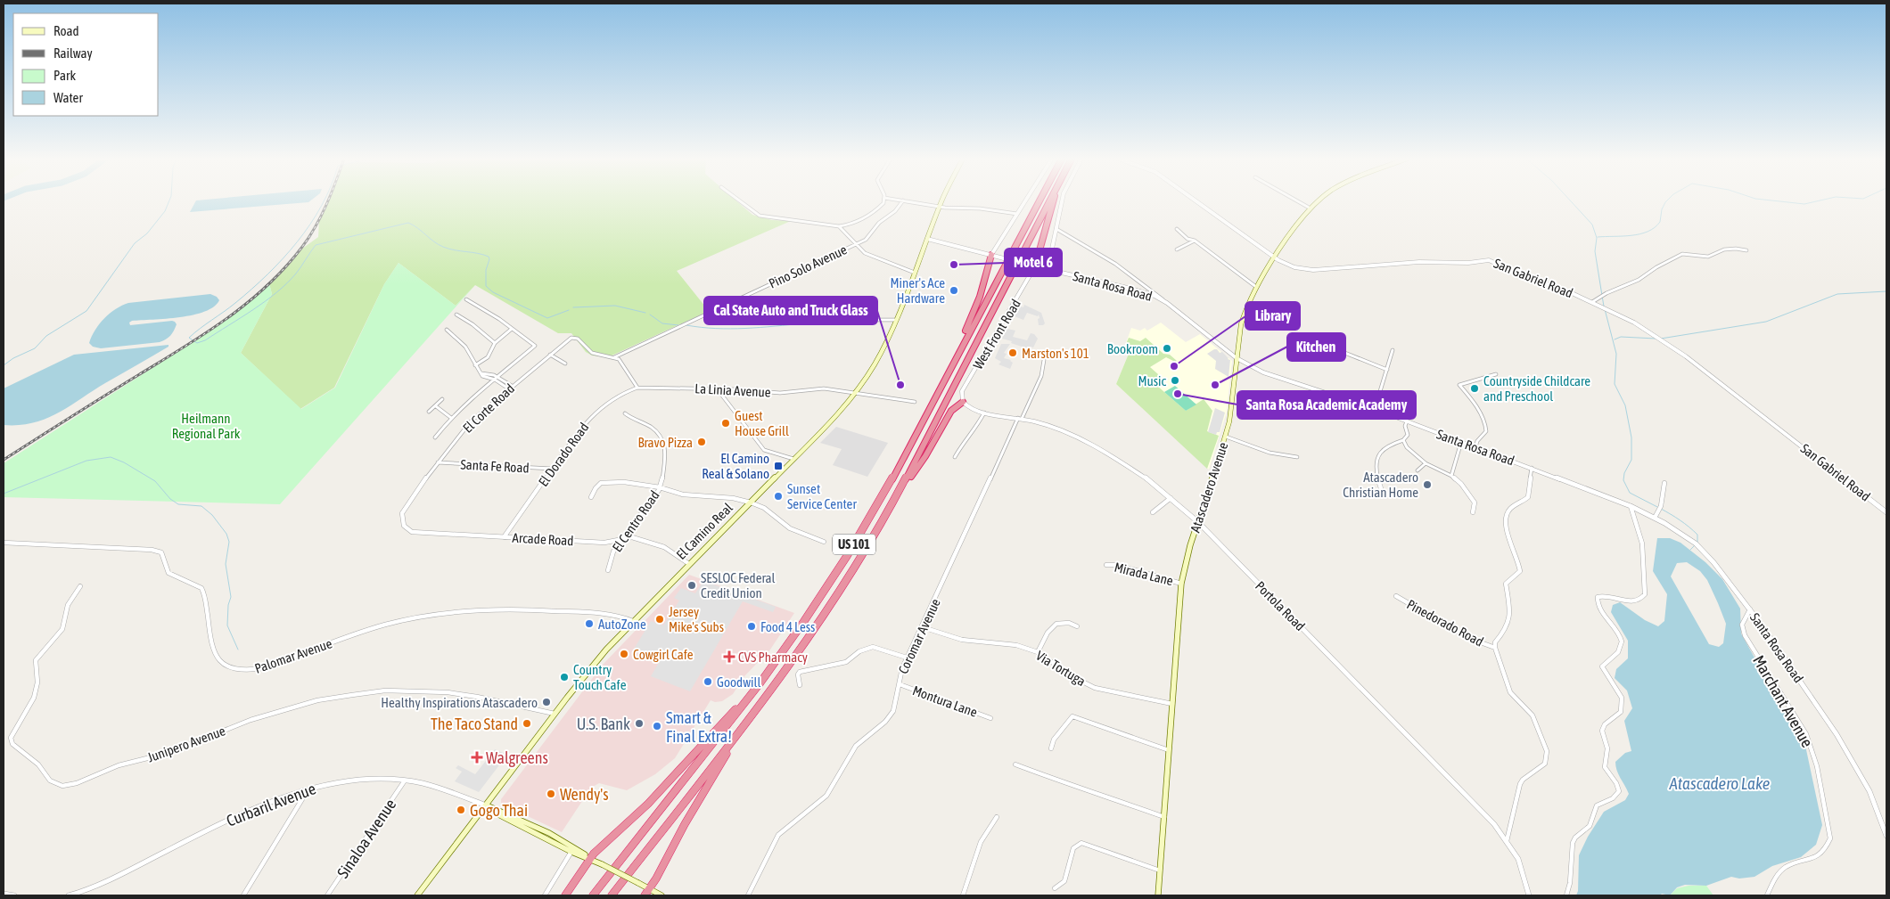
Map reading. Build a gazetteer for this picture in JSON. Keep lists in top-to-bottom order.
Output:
{
  "streets": {
    "highway": ["US 101"],
    "main road": ["Atascadero Avenue", "El Camino Real", "Curbaril Avenue"],
    "street": [
      "Pino Solo Avenue",
      "San Gabriel Road",
      "Santa Rosa Road",
      "West Front Road",
      "La Linia Avenue",
      "El Corte Road",
      "El Dorado Road",
      "Santa Fe Road",
      "El Centro Road",
      "Arcade Road",
      "Mirada Lane",
      "Portola Road",
      "Pinedorado Road",
      "Coromar Avenue",
      "Palomar Avenue",
      "Via Tortuga",
      "Montura Lane",
      "Marchant Avenue",
      "Junipero Avenue",
      "Sinaloa Avenue"
    ]
  },
  "crossings": [
    ["Pino Solo Avenue", "El Corte Road"],
    ["San Gabriel Road", "Atascadero Avenue"],
    ["Santa Rosa Road", "West Front Road"],
    ["Santa Rosa Road", "Atascadero Avenue"],
    ["Santa Rosa Road", "El Camino Real"],
    ["Santa Rosa Road", "Marchant Avenue"],
    ["West Front Road", "Portola Road"],
    ["La Linia Avenue", "El Dorado Road"],
    ["La Linia Avenue", "El Camino Real"],
    ["El Corte Road", "Santa Fe Road"],
    ["El Corte Road", "Arcade Road"],
    ["El Dorado Road", "Santa Fe Road"],
    ["El Dorado Road", "Arcade Road"],
    ["Atascadero Avenue", "Mirada Lane"],
    ["Atascadero Avenue", "Portola Road"],
    ["Atascadero Avenue", "Via Tortuga"],
    ["El Centro Road", "Arcade Road"],
    ["El Camino Real", "Arcade Road"],
    ["El Camino Real", "Palomar Avenue"],
    ["El Camino Real", "Junipero Avenue"],
    ["El Camino Real", "Curbaril Avenue"],
    ["Portola Road", "Coromar Avenue"],
    ["Coromar Avenue", "Via Tortuga"],
    ["Coromar Avenue", "Montura Lane"],
    ["Curbaril Avenue", "Sinaloa Avenue"]
  ],
  "water": ["Atascadero Lake"],
  "parks": ["Heilmann Regional Park"],
  "places": {
    "other": [
      "Motel 6",
      "Miner's Ace Hardware",
      "Bookroom",
      "Marston's 101",
      "Library",
      "Music",
      "Cal State Auto and Truck Glass",
      "Kitchen",
      "Countryside Childcare and Preschool",
      "Santa Rosa Academic Academy",
      "Guest House Grill",
      "Bravo Pizza",
      "Atascadero Christian Home",
      "Sunset Service Center",
      "SESLOC Federal Credit Union",
      "Jersey Mike's Subs",
      "AutoZone",
      "Food 4 Less",
      "Cowgirl Cafe",
      "Country Touch Cafe",
      "Goodwill",
      "Healthy Inspirations Atascadero",
      "The Taco Stand",
      "U.S. Bank",
      "Smart & Final Extra!",
      "Wendy's",
      "Gogo Thai"
    ],
    "transit": ["El Camino Real & Solano"],
    "health": ["CVS Pharmacy", "Walgreens"]
  },
  "legend": [
    "Road",
    "Railway",
    "Park",
    "Water"
  ]
}
